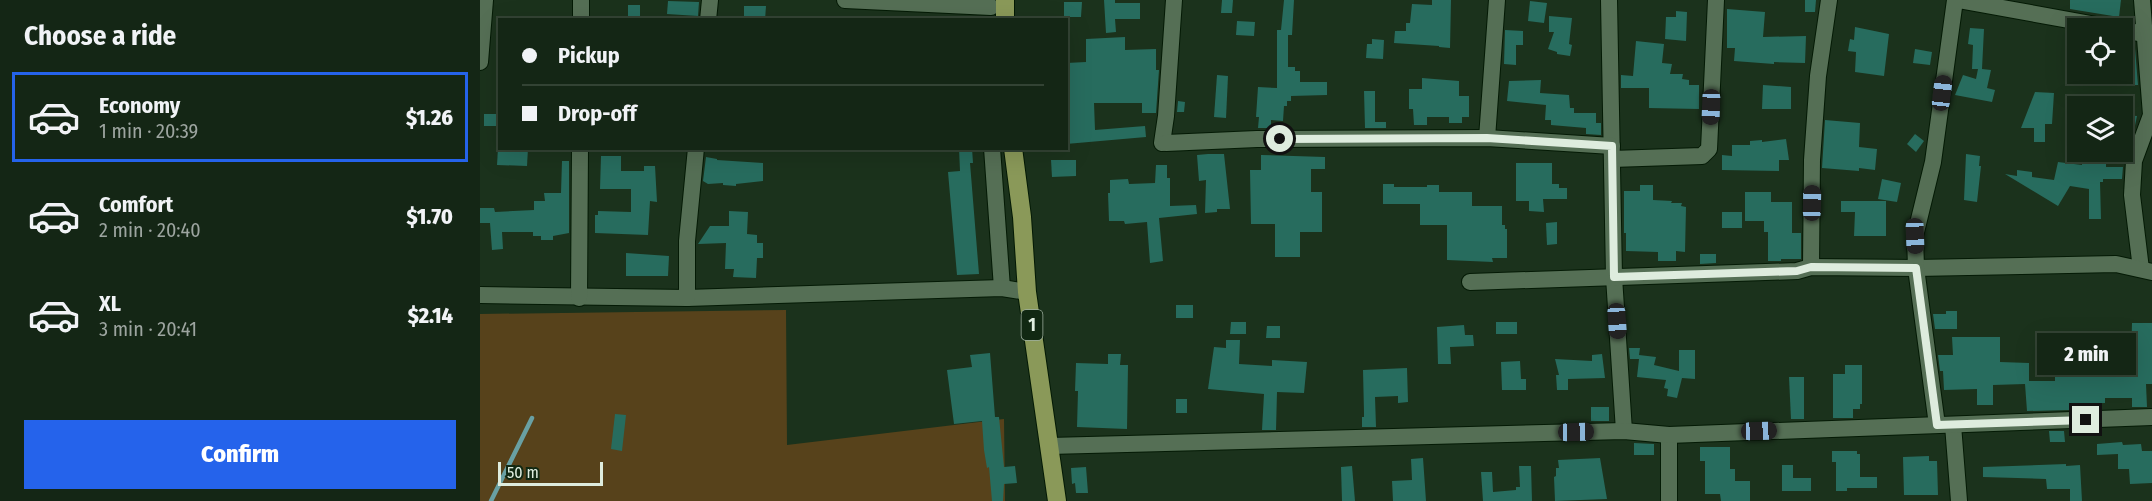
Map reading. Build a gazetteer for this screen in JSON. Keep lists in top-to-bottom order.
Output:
{
  "streets": {
    "main road": ["1"]
  },
  "scale_bar": "50 m",
  "page": {
    "heading": "Choose a ride",
    "banner": ["Pickup", "Drop-off"],
    "list": [
      {
        "name": "Economy",
        "note": "1 min · 20:39",
        "value": "$1.26"
      },
      {
        "name": "Comfort",
        "note": "2 min · 20:40",
        "value": "$1.70"
      },
      {
        "name": "XL",
        "note": "3 min · 20:41",
        "value": "$2.14"
      }
    ],
    "bubble": "2 min",
    "buttons": "Confirm",
    "scale": "50 m"
  }
}
